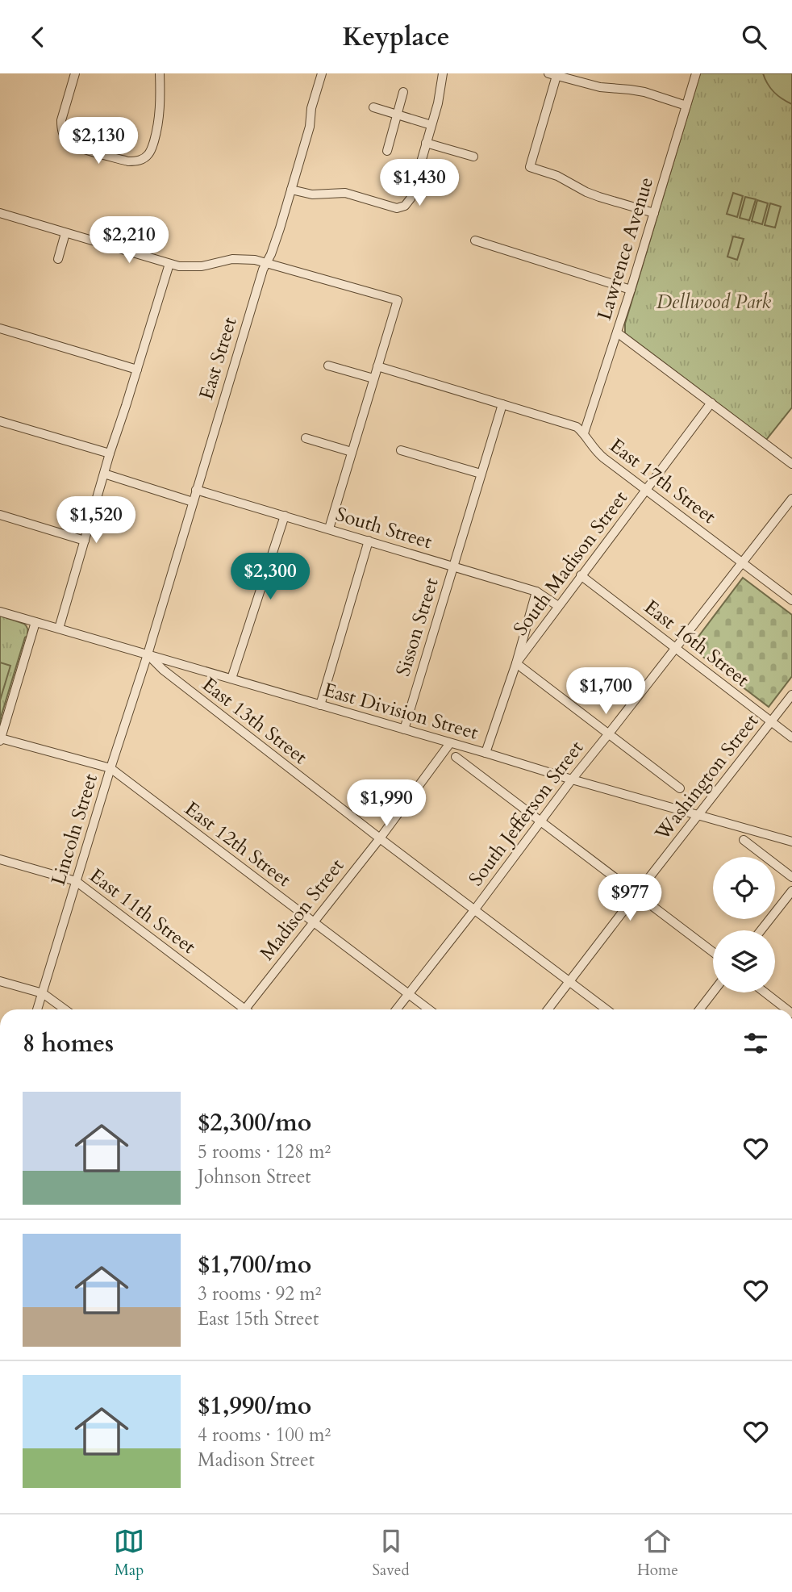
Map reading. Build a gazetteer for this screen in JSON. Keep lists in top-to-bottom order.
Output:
{
  "streets": {
    "street": [
      "Lawrence Avenue",
      "East Street",
      "East 17th Street",
      "South Street",
      "South Madison Street",
      "Sisson Street",
      "East 16th Street",
      "East Division Street",
      "East 13th Street",
      "Washington Street",
      "South Jefferson Street",
      "Lincoln Street",
      "East 12th Street",
      "Madison Street",
      "East 11th Street"
    ]
  },
  "crossings": [
    ["Lawrence Avenue", "East 17th Street"],
    ["East Street", "South Street"],
    ["East Street", "East Division Street"],
    ["East Street", "East 13th Street"],
    ["East Street", "Lincoln Street"],
    ["East 17th Street", "South Madison Street"],
    ["East 17th Street", "Sisson Street"],
    ["East 17th Street", "South Jefferson Street"],
    ["South Street", "South Madison Street"],
    ["South Street", "Sisson Street"],
    ["South Madison Street", "East 16th Street"],
    ["Sisson Street", "East Division Street"],
    ["East 16th Street", "Washington Street"],
    ["East 16th Street", "South Jefferson Street"],
    ["East Division Street", "East 13th Street"],
    ["East Division Street", "Washington Street"],
    ["East Division Street", "South Jefferson Street"],
    ["East Division Street", "Lincoln Street"],
    ["East Division Street", "Madison Street"],
    ["East 13th Street", "Washington Street"],
    ["East 13th Street", "South Jefferson Street"],
    ["East 13th Street", "Lincoln Street"],
    ["East 13th Street", "Madison Street"],
    ["South Jefferson Street", "East 12th Street"],
    ["Lincoln Street", "East 12th Street"],
    ["Lincoln Street", "East 11th Street"],
    ["East 12th Street", "Madison Street"]
  ],
  "parks": ["Dellwood Park"],
  "page": {
    "header": "Keyplace",
    "price": [
      "$2,130",
      "$1,430",
      "$2,210",
      "$1,520",
      "$2,300",
      "$1,700",
      "$1,990",
      "$977"
    ],
    "heading": "8 homes",
    "list": [
      {
        "name": "$2,300/mo",
        "note": "5 rooms · 128 m² · Johnson Street"
      },
      {
        "name": "$1,700/mo",
        "note": "3 rooms · 92 m² · East 15th Street"
      },
      {
        "name": "$1,990/mo",
        "note": "4 rooms · 100 m² · Madison Street"
      }
    ],
    "tabs": ["Map", "Saved", "Home"]
  }
}
